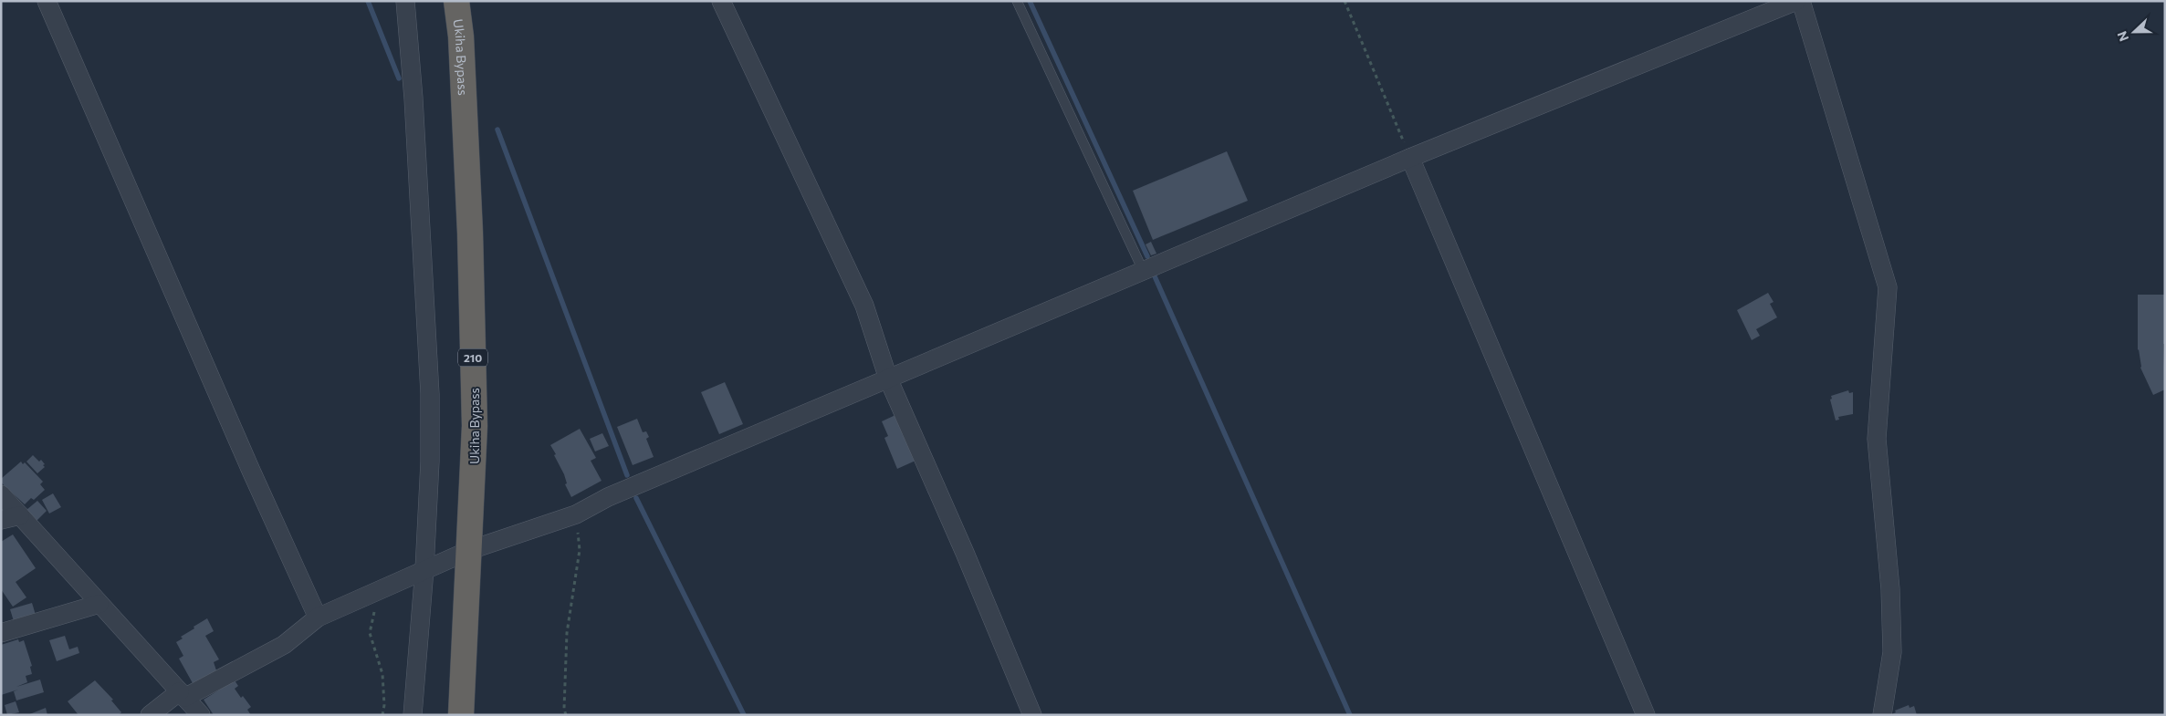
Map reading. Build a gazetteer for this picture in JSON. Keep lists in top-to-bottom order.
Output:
{
  "streets": {
    "highway": ["Ukiha Bypass", "210"]
  },
  "north": "left"
}
